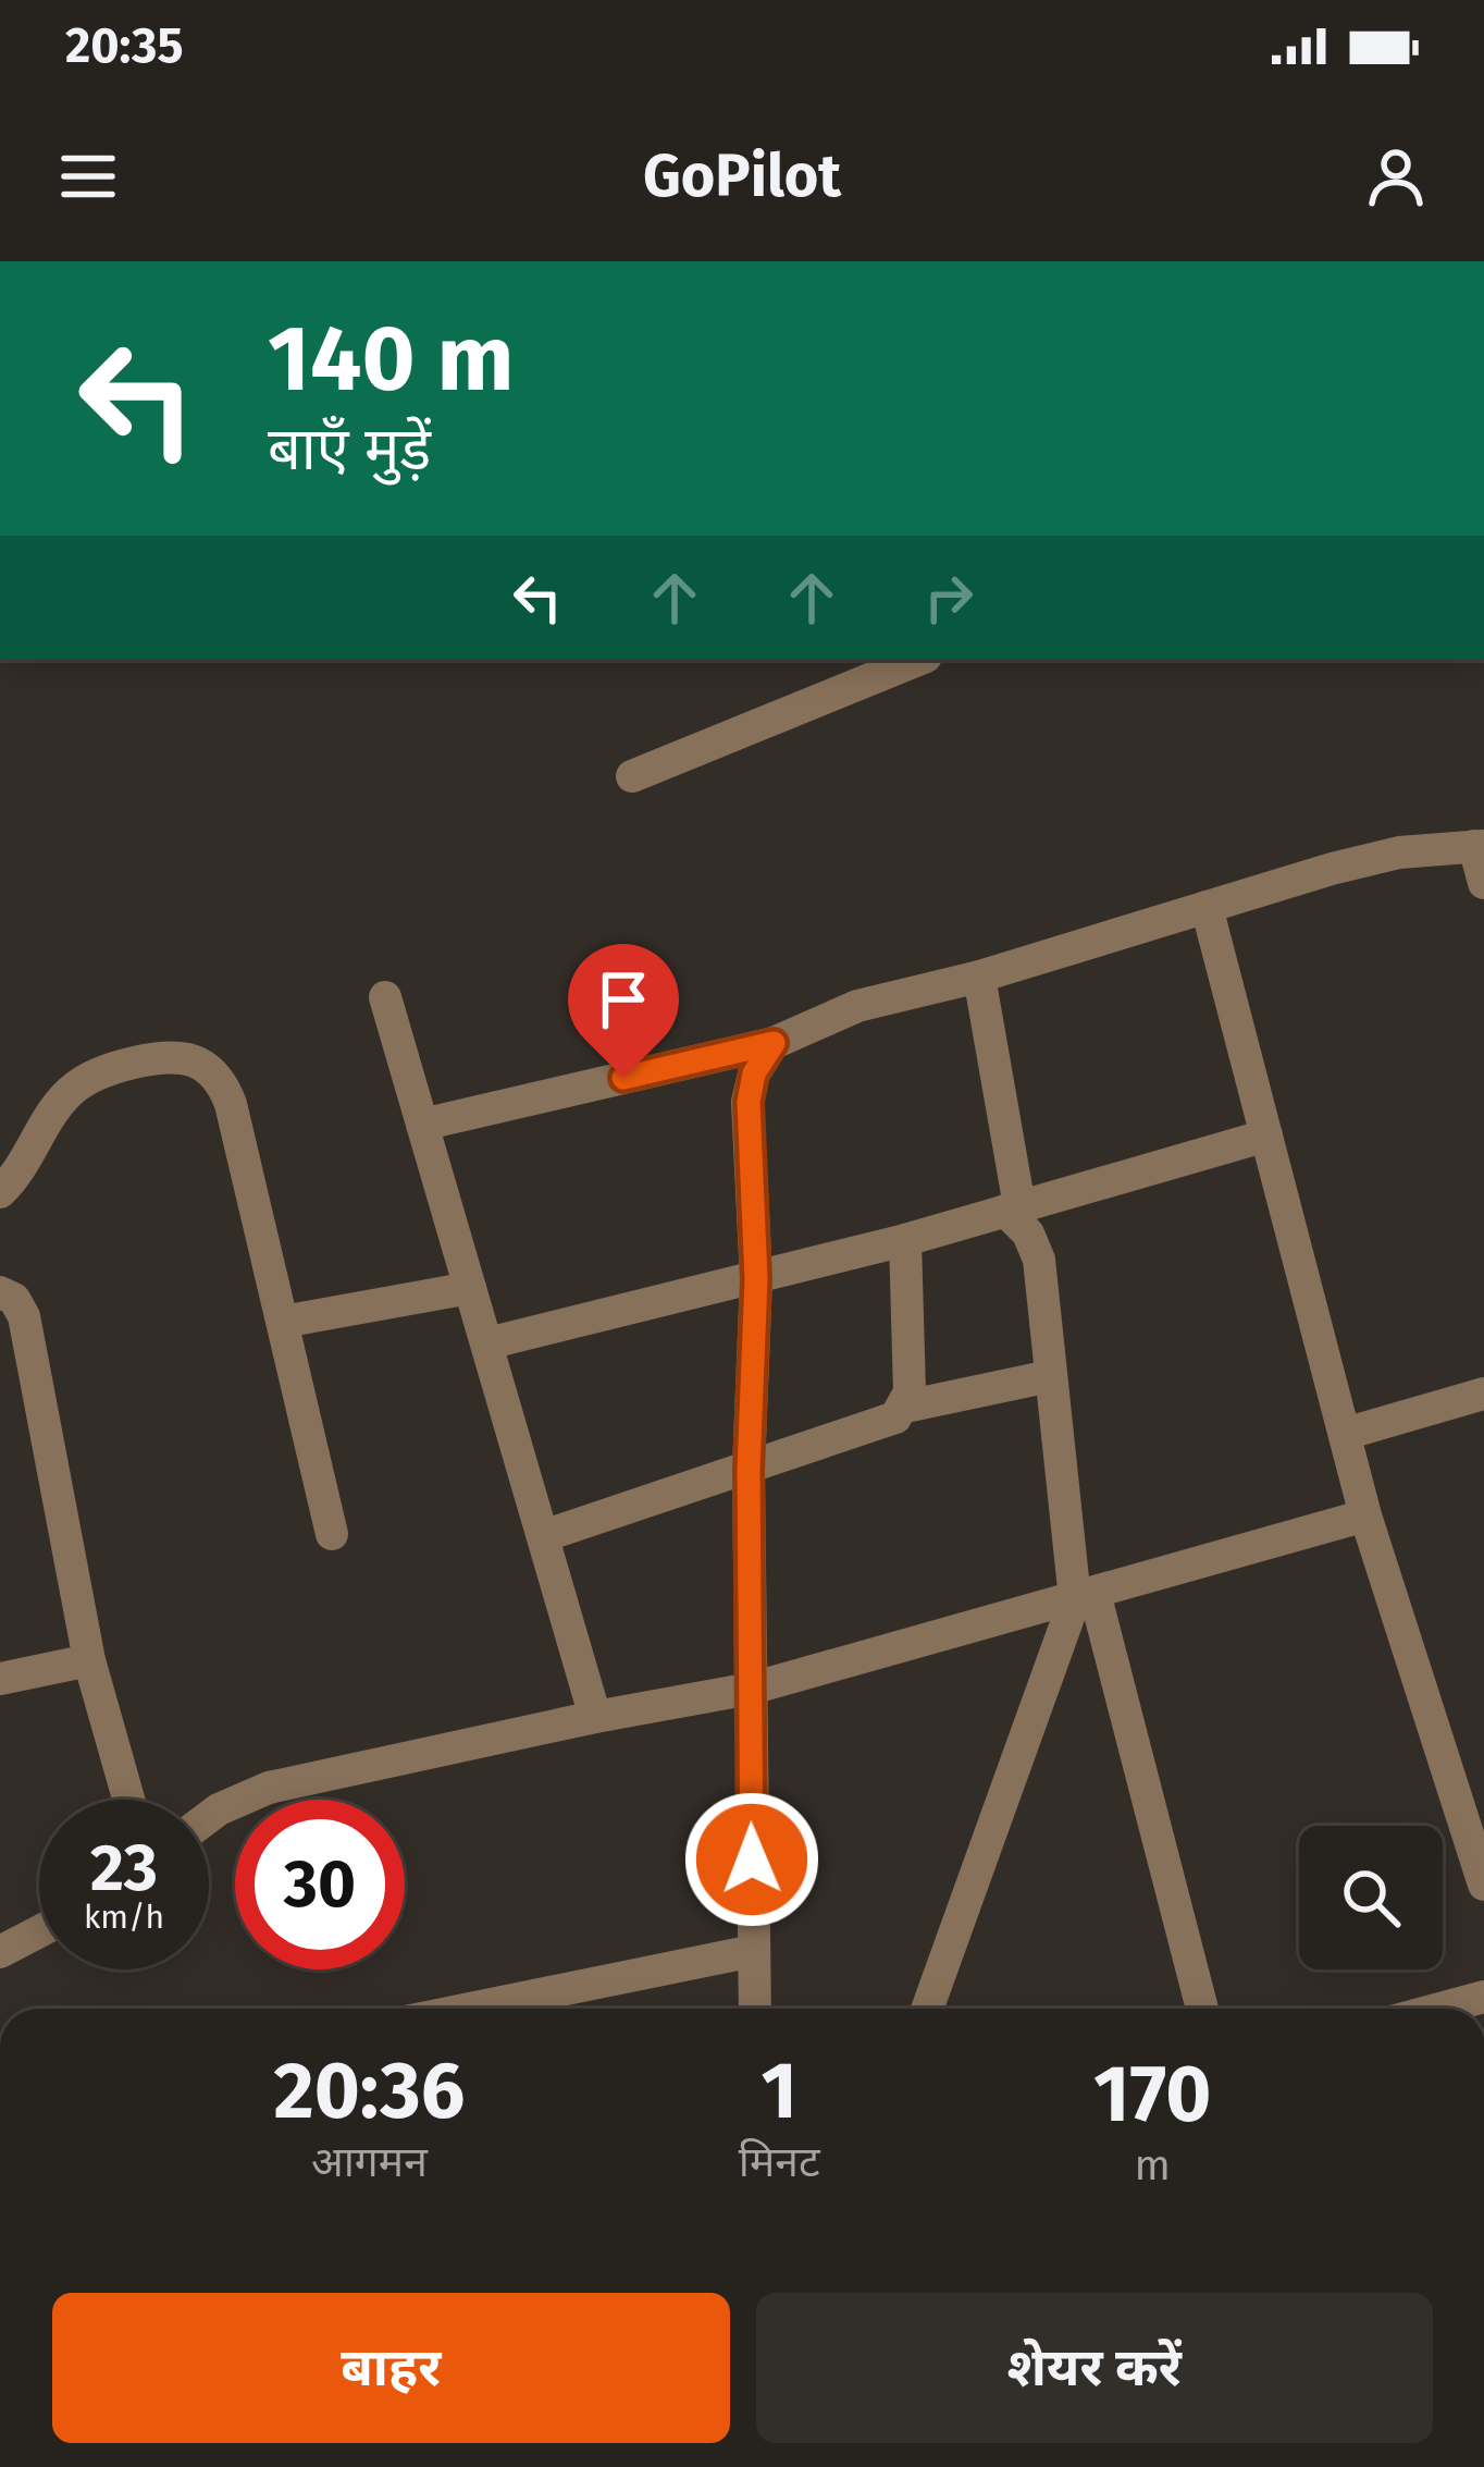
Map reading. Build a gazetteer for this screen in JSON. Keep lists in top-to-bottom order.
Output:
{
  "page": {
    "status": "20:35",
    "header": "GoPilot",
    "turn": ["140 m", "बाएँ मुड़ें"],
    "speed": "23 km/h",
    "limit": "30",
    "eta": [
      "20:36",
      "आगमन",
      "1",
      "मिनट",
      "170",
      "m"
    ],
    "buttons": ["बाहर", "शेयर करें"]
  }
}
